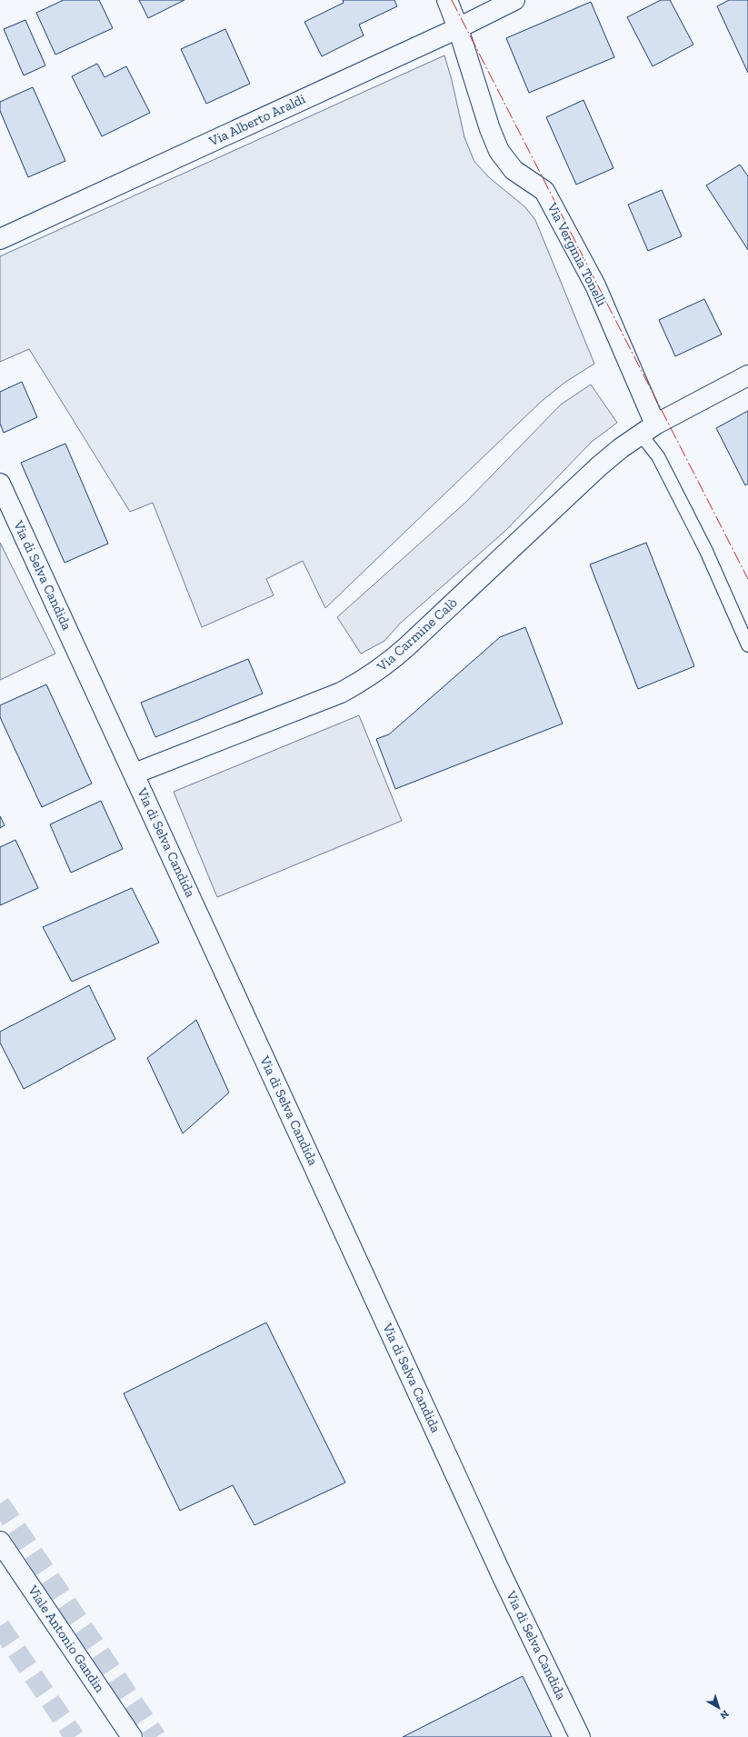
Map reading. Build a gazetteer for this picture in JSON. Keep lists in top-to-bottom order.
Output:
{
  "streets": {
    "street": [
      "Via Alberto Araldi",
      "Via Verginia Tonelli",
      "Via di Selva Candida",
      "Via Carmine Calò",
      "Viale Antonio Gandin"
    ]
  },
  "crossings": [
    ["Via Alberto Araldi", "Via Verginia Tonelli"],
    ["Via Verginia Tonelli", "Via Carmine Calò"],
    ["Via di Selva Candida", "Via Carmine Calò"]
  ],
  "north": "bottom right"
}
